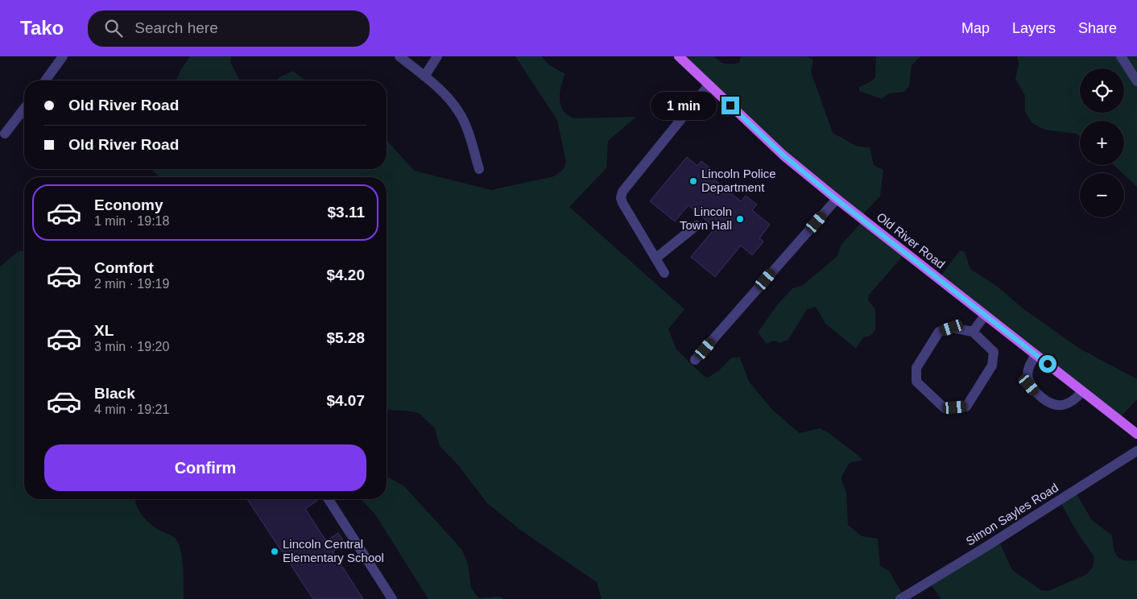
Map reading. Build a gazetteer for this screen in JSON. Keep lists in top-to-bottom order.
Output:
{
  "streets": {
    "main road": ["Old River Road"],
    "street": ["Simon Sayles Road"]
  },
  "places": ["Lincoln Police Department", "Lincoln Town Hall", "Lincoln Central Elementary School"],
  "page": {
    "header": "Tako",
    "search": "Search here",
    "nav": ["Map", "Layers", "Share"],
    "map_buttons": ["+", "−"],
    "banner": ["Old River Road", "Old River Road"],
    "bubble": "1 min",
    "list": [
      {
        "name": "Economy",
        "note": "1 min · 19:18",
        "value": "$3.11"
      },
      {
        "name": "Comfort",
        "note": "2 min · 19:19",
        "value": "$4.20"
      },
      {
        "name": "XL",
        "note": "3 min · 19:20",
        "value": "$5.28"
      },
      {
        "name": "Black",
        "note": "4 min · 19:21",
        "value": "$4.07"
      }
    ],
    "buttons": "Confirm"
  }
}
